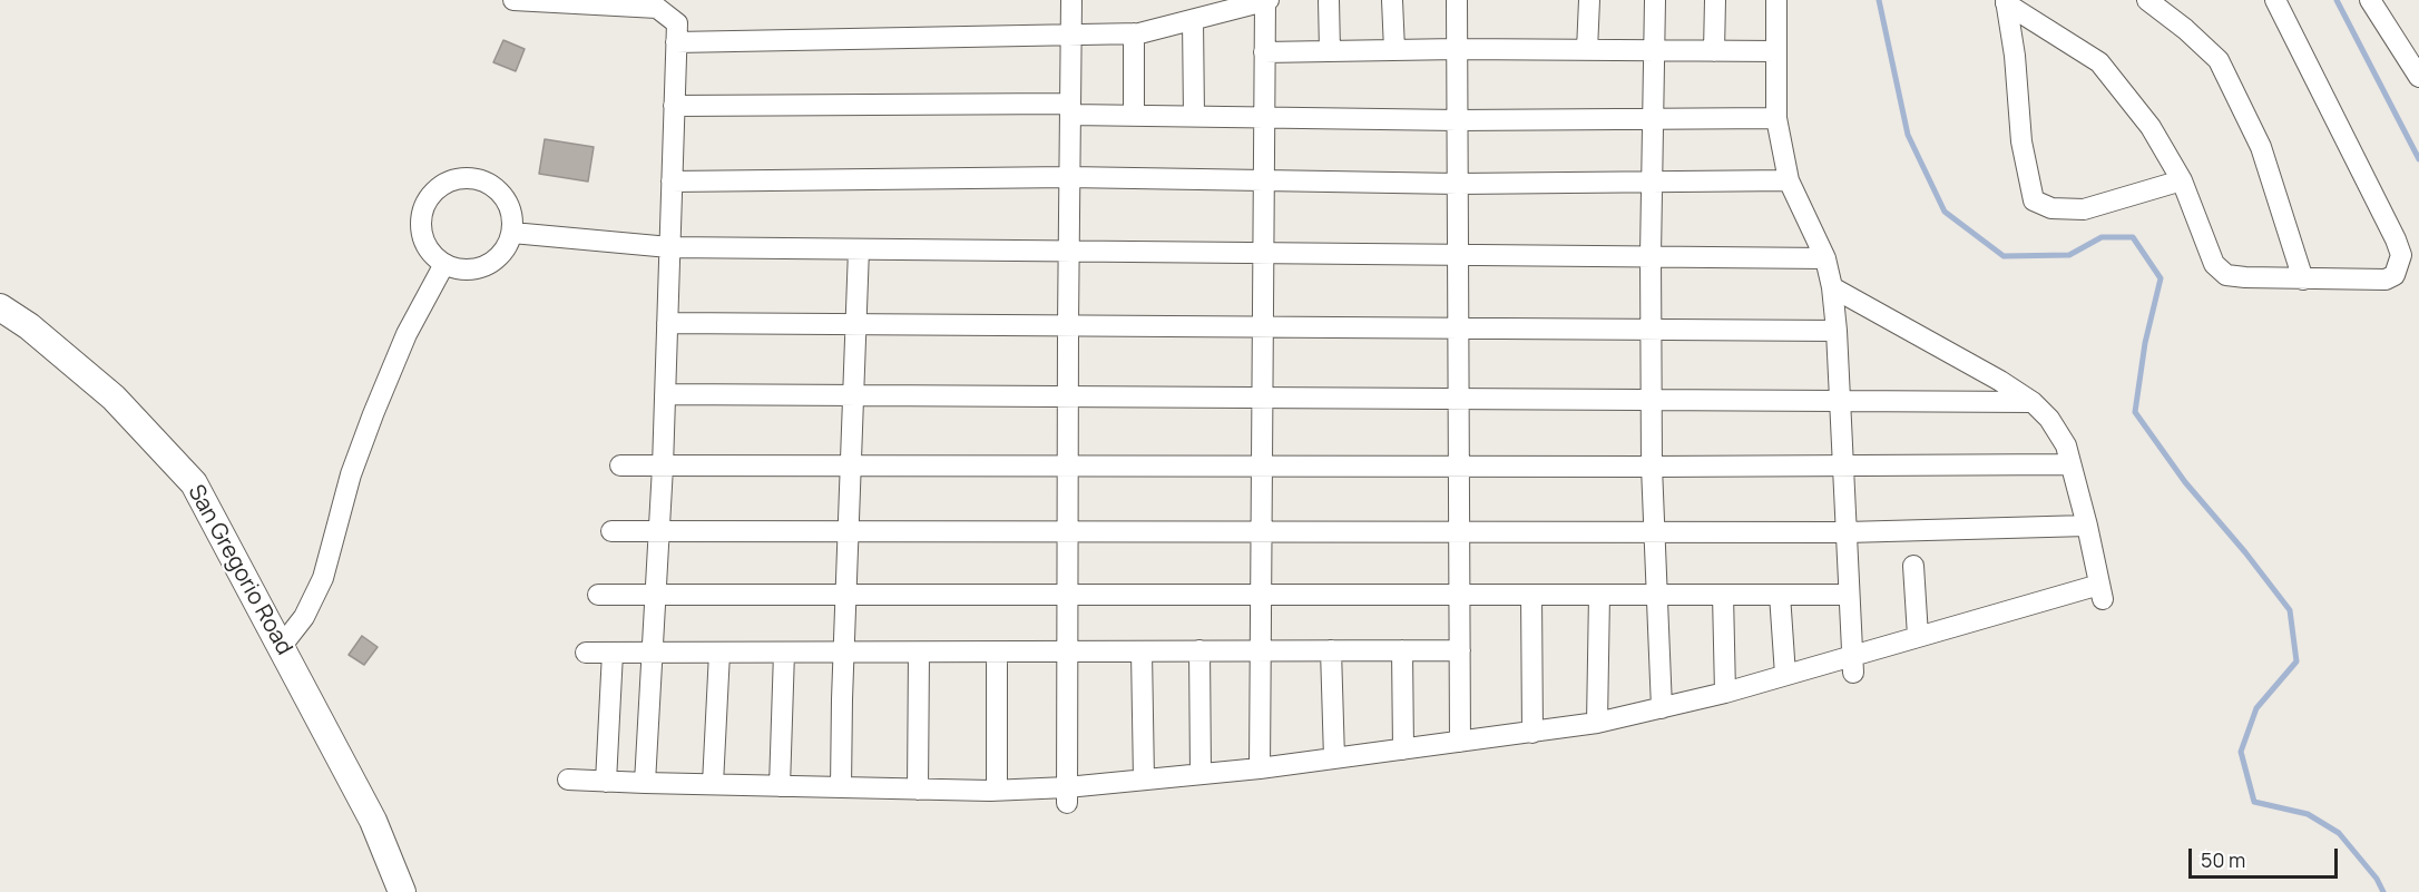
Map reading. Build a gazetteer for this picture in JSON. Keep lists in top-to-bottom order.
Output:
{
  "streets": {
    "street": ["San Gregorio Road"]
  },
  "scale_bar": "50 m"
}
